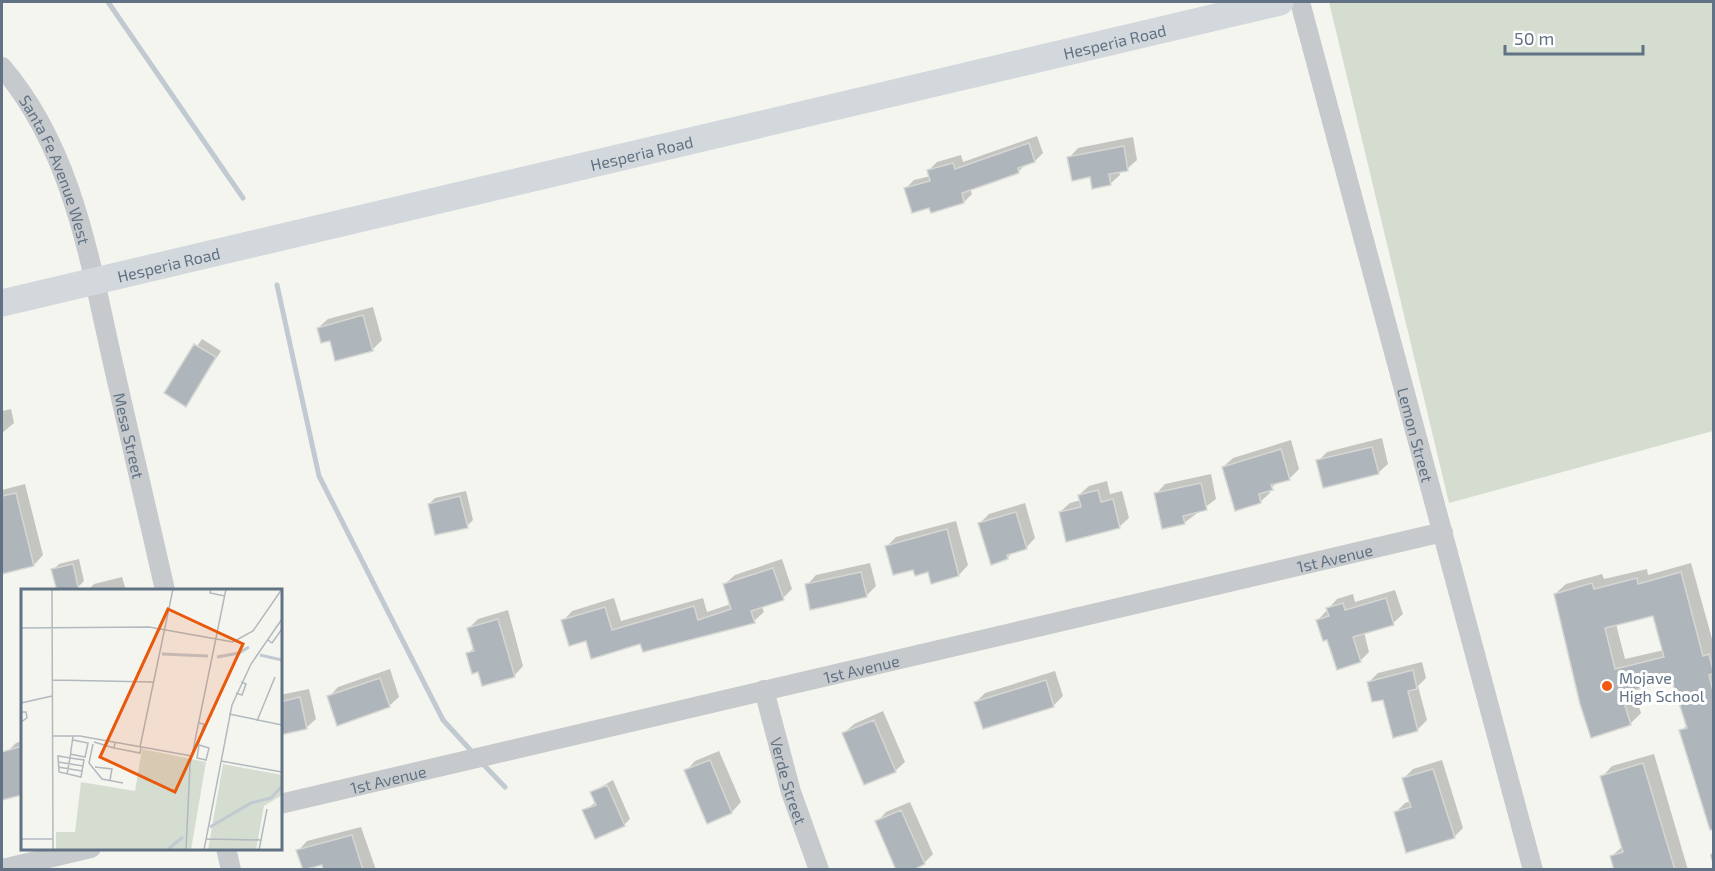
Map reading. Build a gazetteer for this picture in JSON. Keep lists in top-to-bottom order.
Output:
{
  "streets": {
    "main road": ["Hesperia Road"],
    "street": [
      "Santa Fe Avenue West",
      "Lemon Street",
      "Mesa Street",
      "1st Avenue",
      "Verde Street"
    ]
  },
  "crossings": [
    ["Hesperia Road", "Santa Fe Avenue West"],
    ["Hesperia Road", "Mesa Street"],
    ["Santa Fe Avenue West", "Mesa Street"],
    ["Lemon Street", "1st Avenue"],
    ["1st Avenue", "Verde Street"]
  ],
  "places": ["Mojave High School"],
  "scale_bar": "50 m"
}
